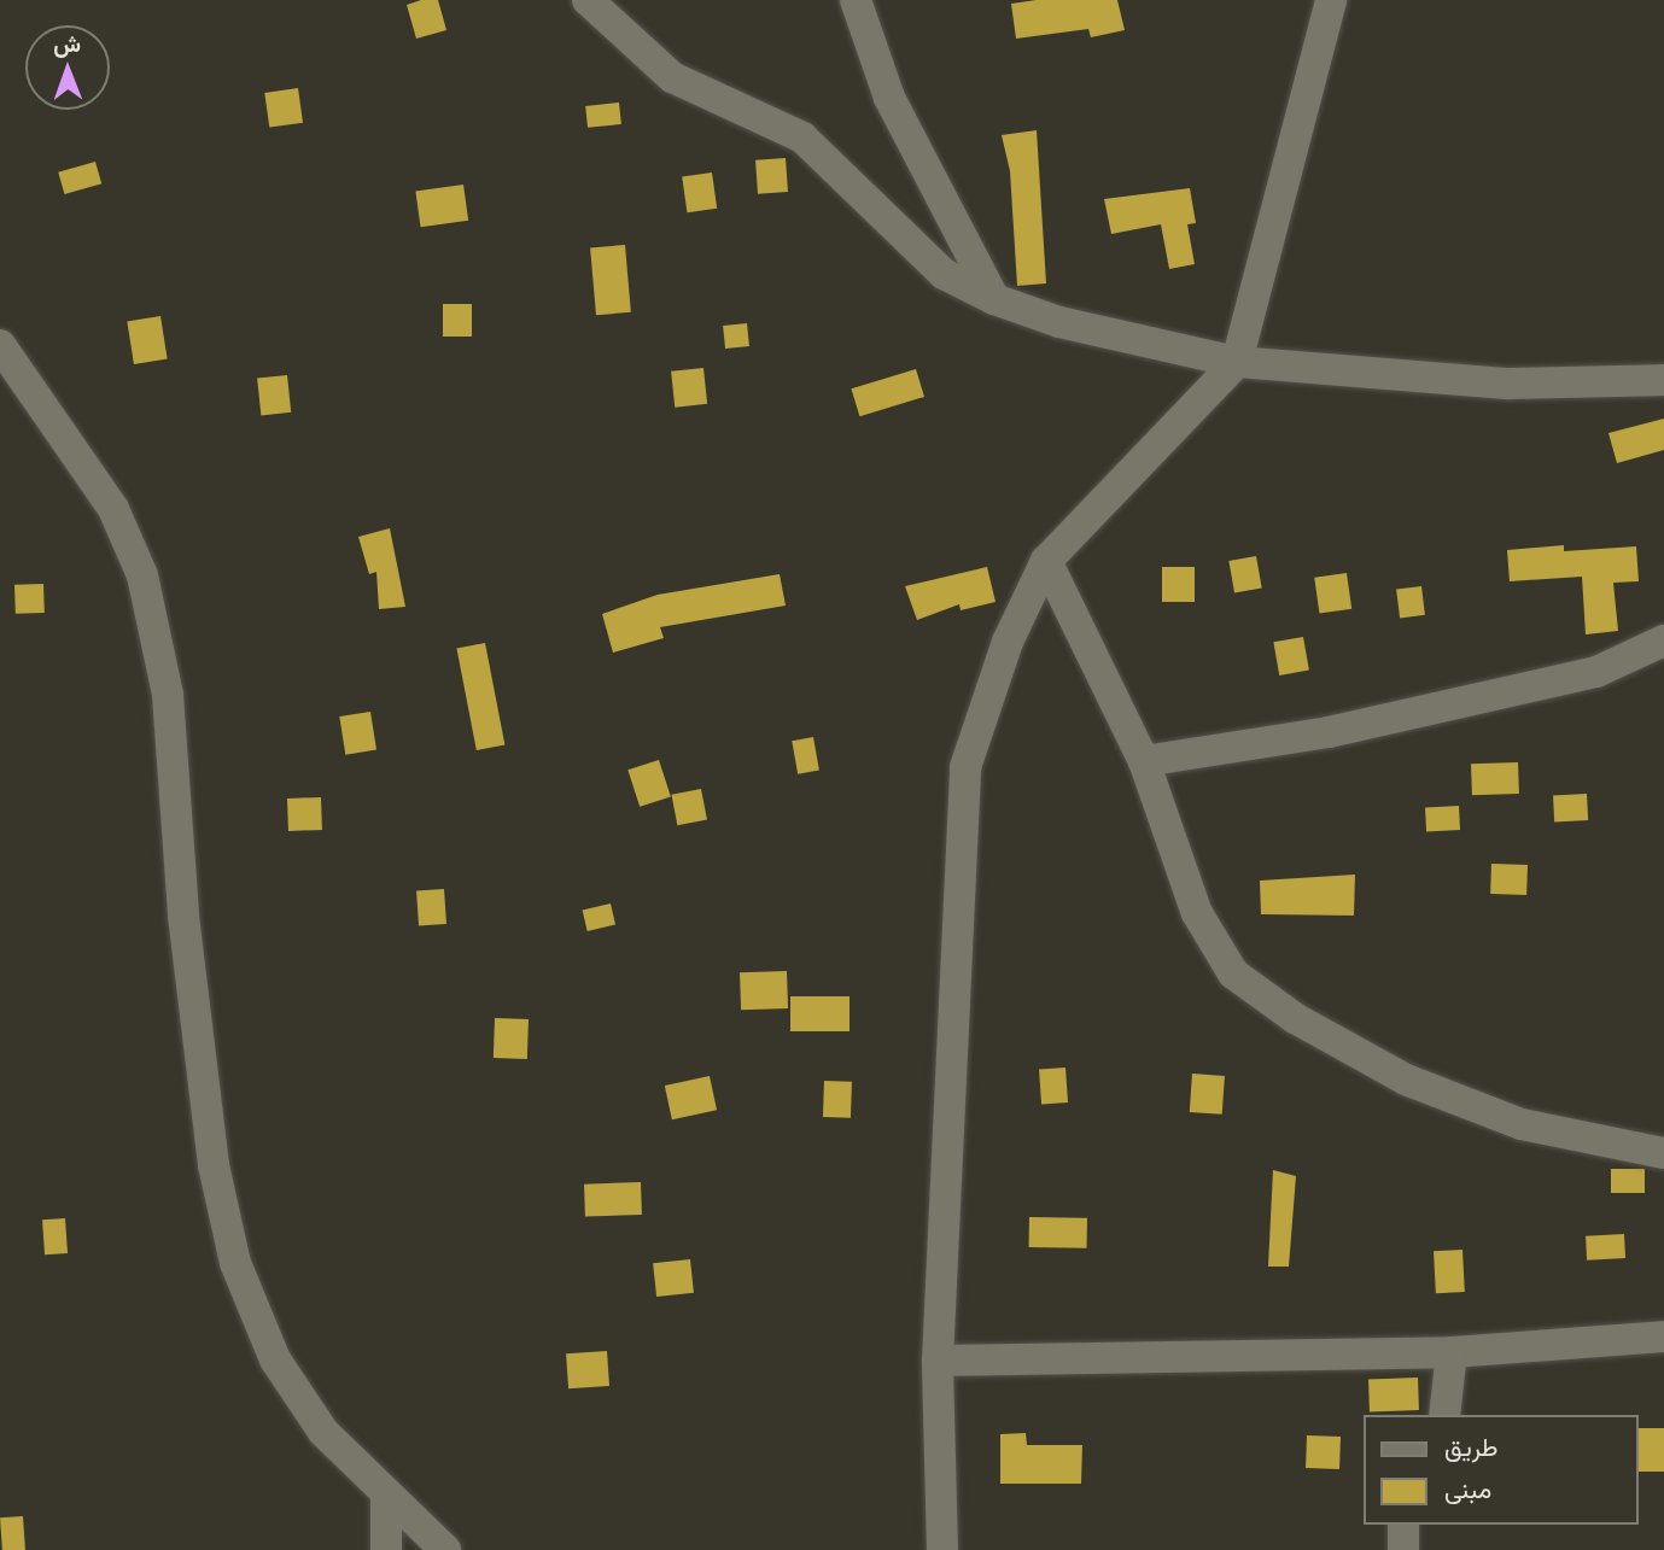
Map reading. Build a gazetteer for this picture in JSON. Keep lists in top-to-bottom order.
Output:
{
  "legend": ["طريق", "مبنى"],
  "north": "top"
}
